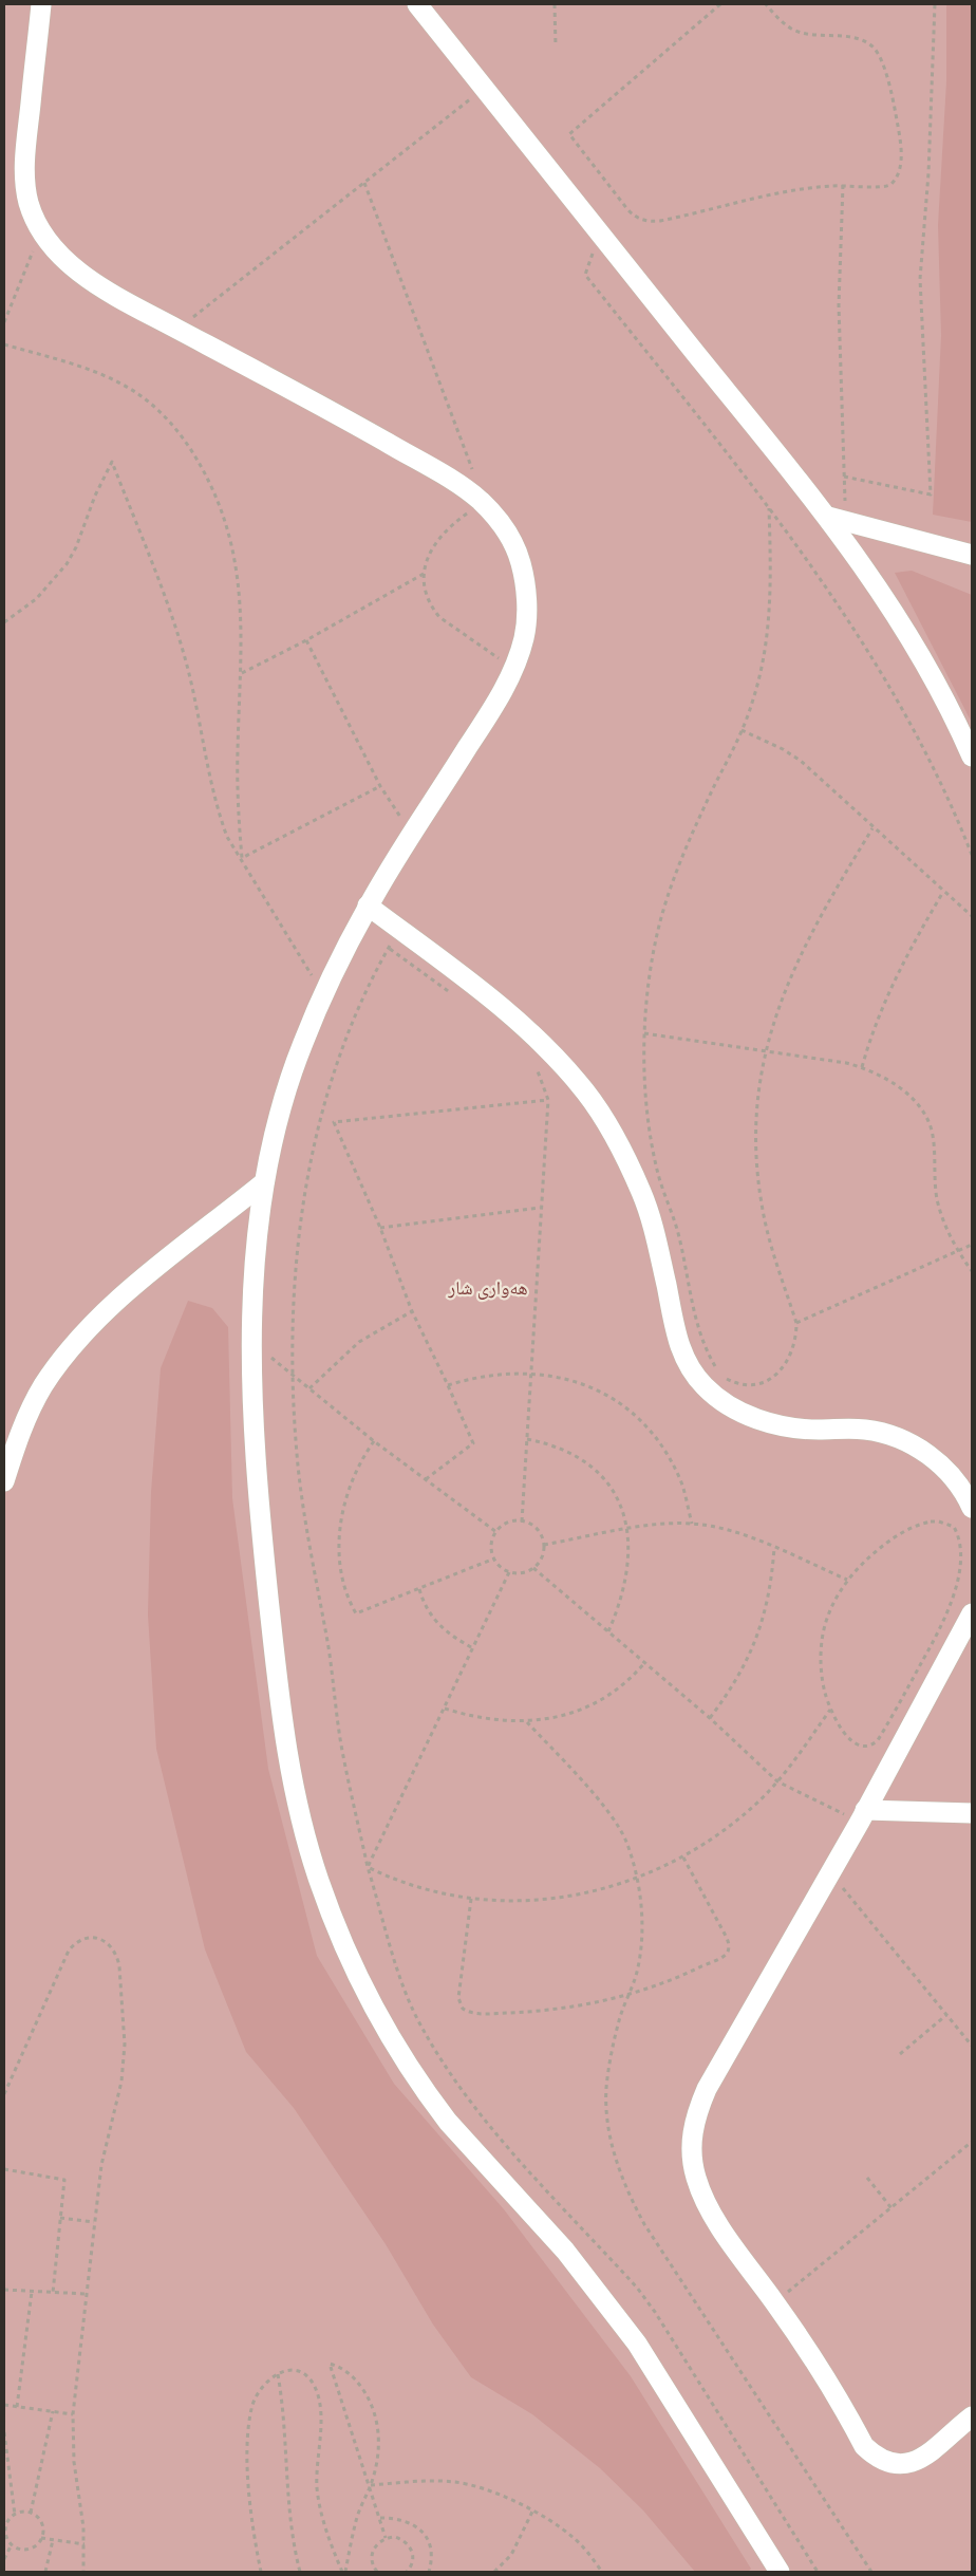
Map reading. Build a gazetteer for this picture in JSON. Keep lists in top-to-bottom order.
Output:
{
  "parks": ["هەواری شار"]
}
